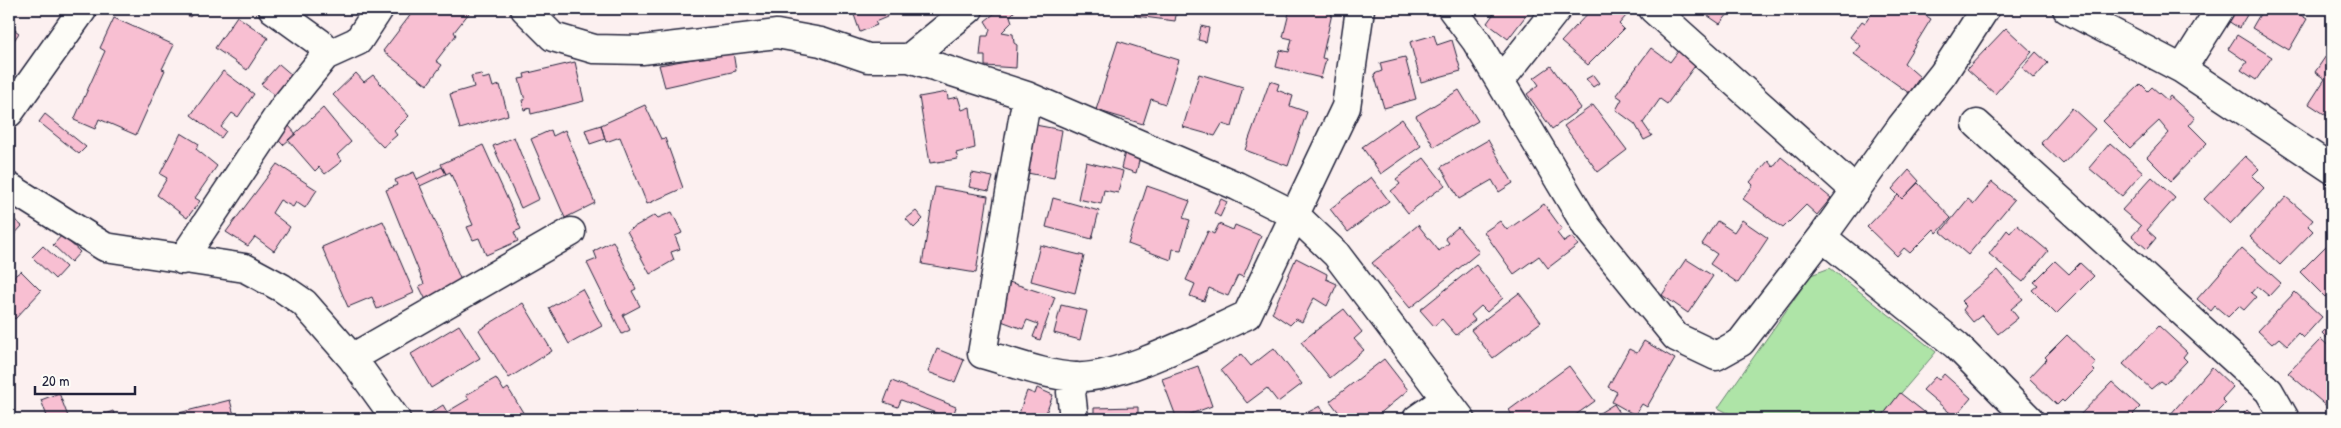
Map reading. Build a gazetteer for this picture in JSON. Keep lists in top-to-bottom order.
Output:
{
  "scale_bar": "20 m"
}
